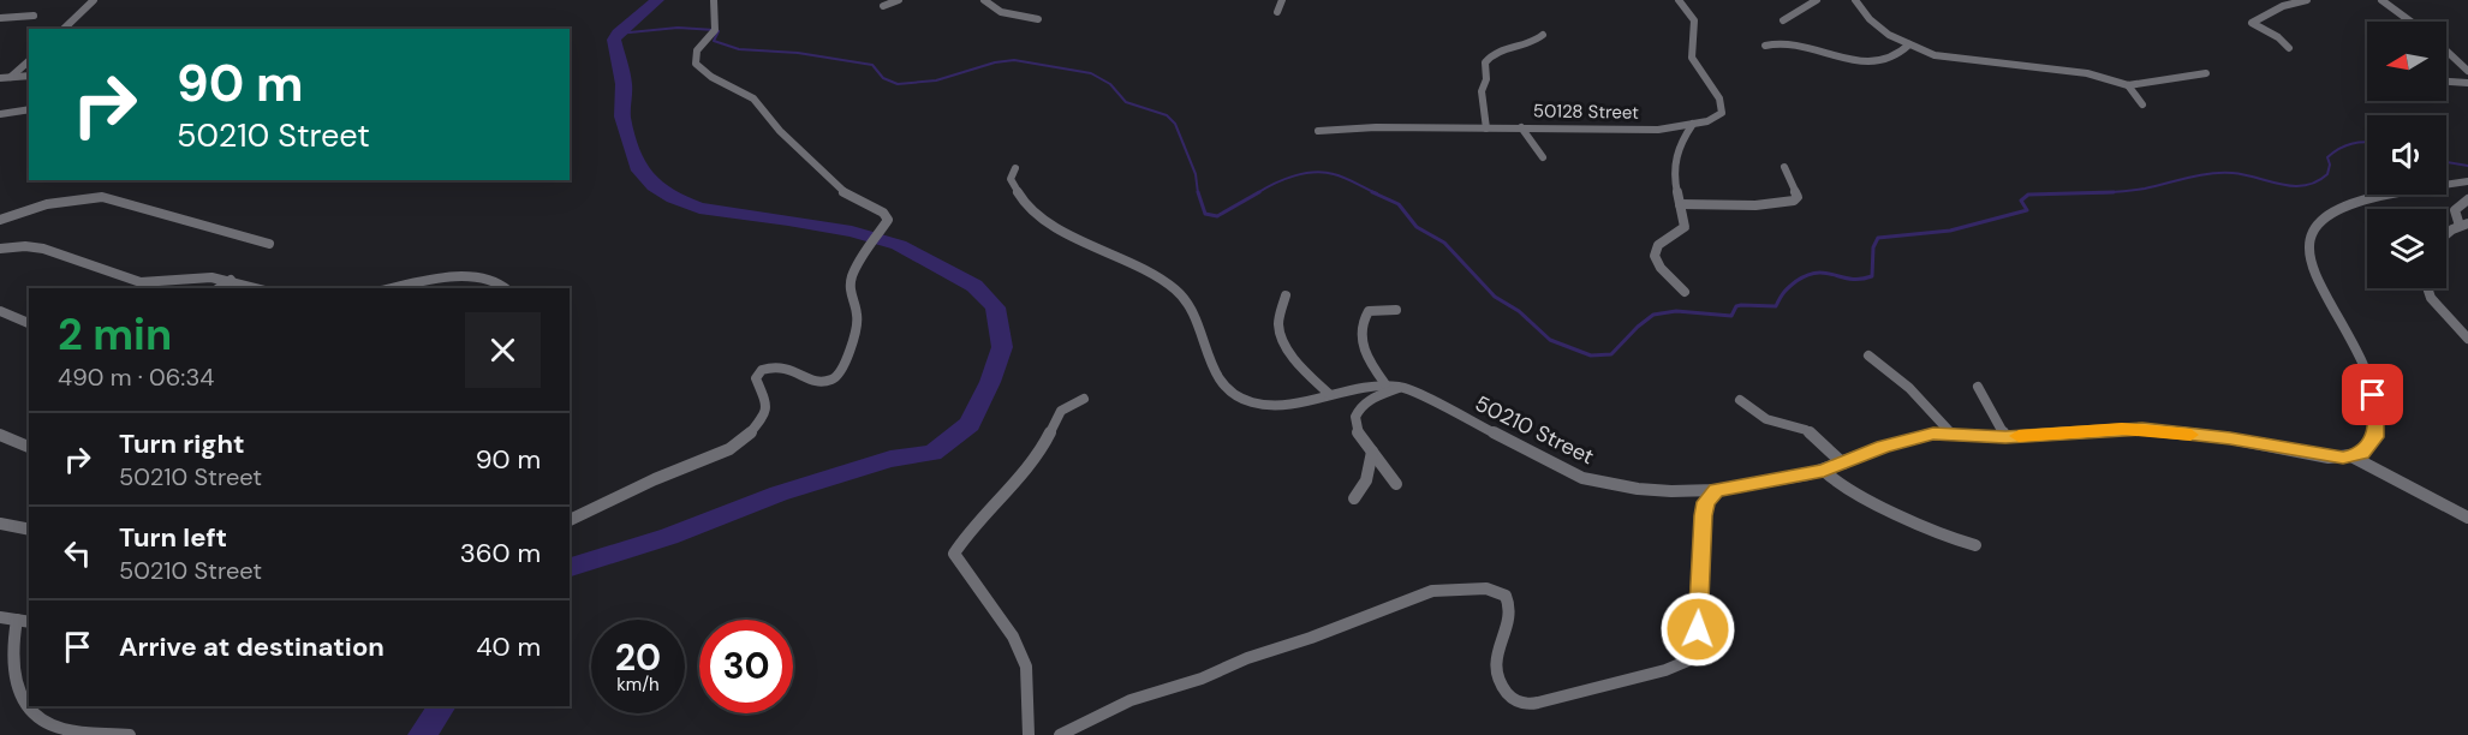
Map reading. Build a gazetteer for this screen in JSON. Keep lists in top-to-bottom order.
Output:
{
  "streets": {
    "street": ["50128 Street", "50210 Street"]
  },
  "north": "left",
  "page": {
    "turn": ["90 m", "50210 Street"],
    "heading": ["2 min", "490 m · 06:34"],
    "list": [
      {
        "name": "Turn right",
        "note": "50210 Street",
        "value": "90 m"
      },
      {
        "name": "Turn left",
        "note": "50210 Street",
        "value": "360 m"
      },
      {
        "name": "Arrive at destination",
        "value": "40 m"
      }
    ],
    "speed": "20 km/h",
    "limit": "30"
  }
}
